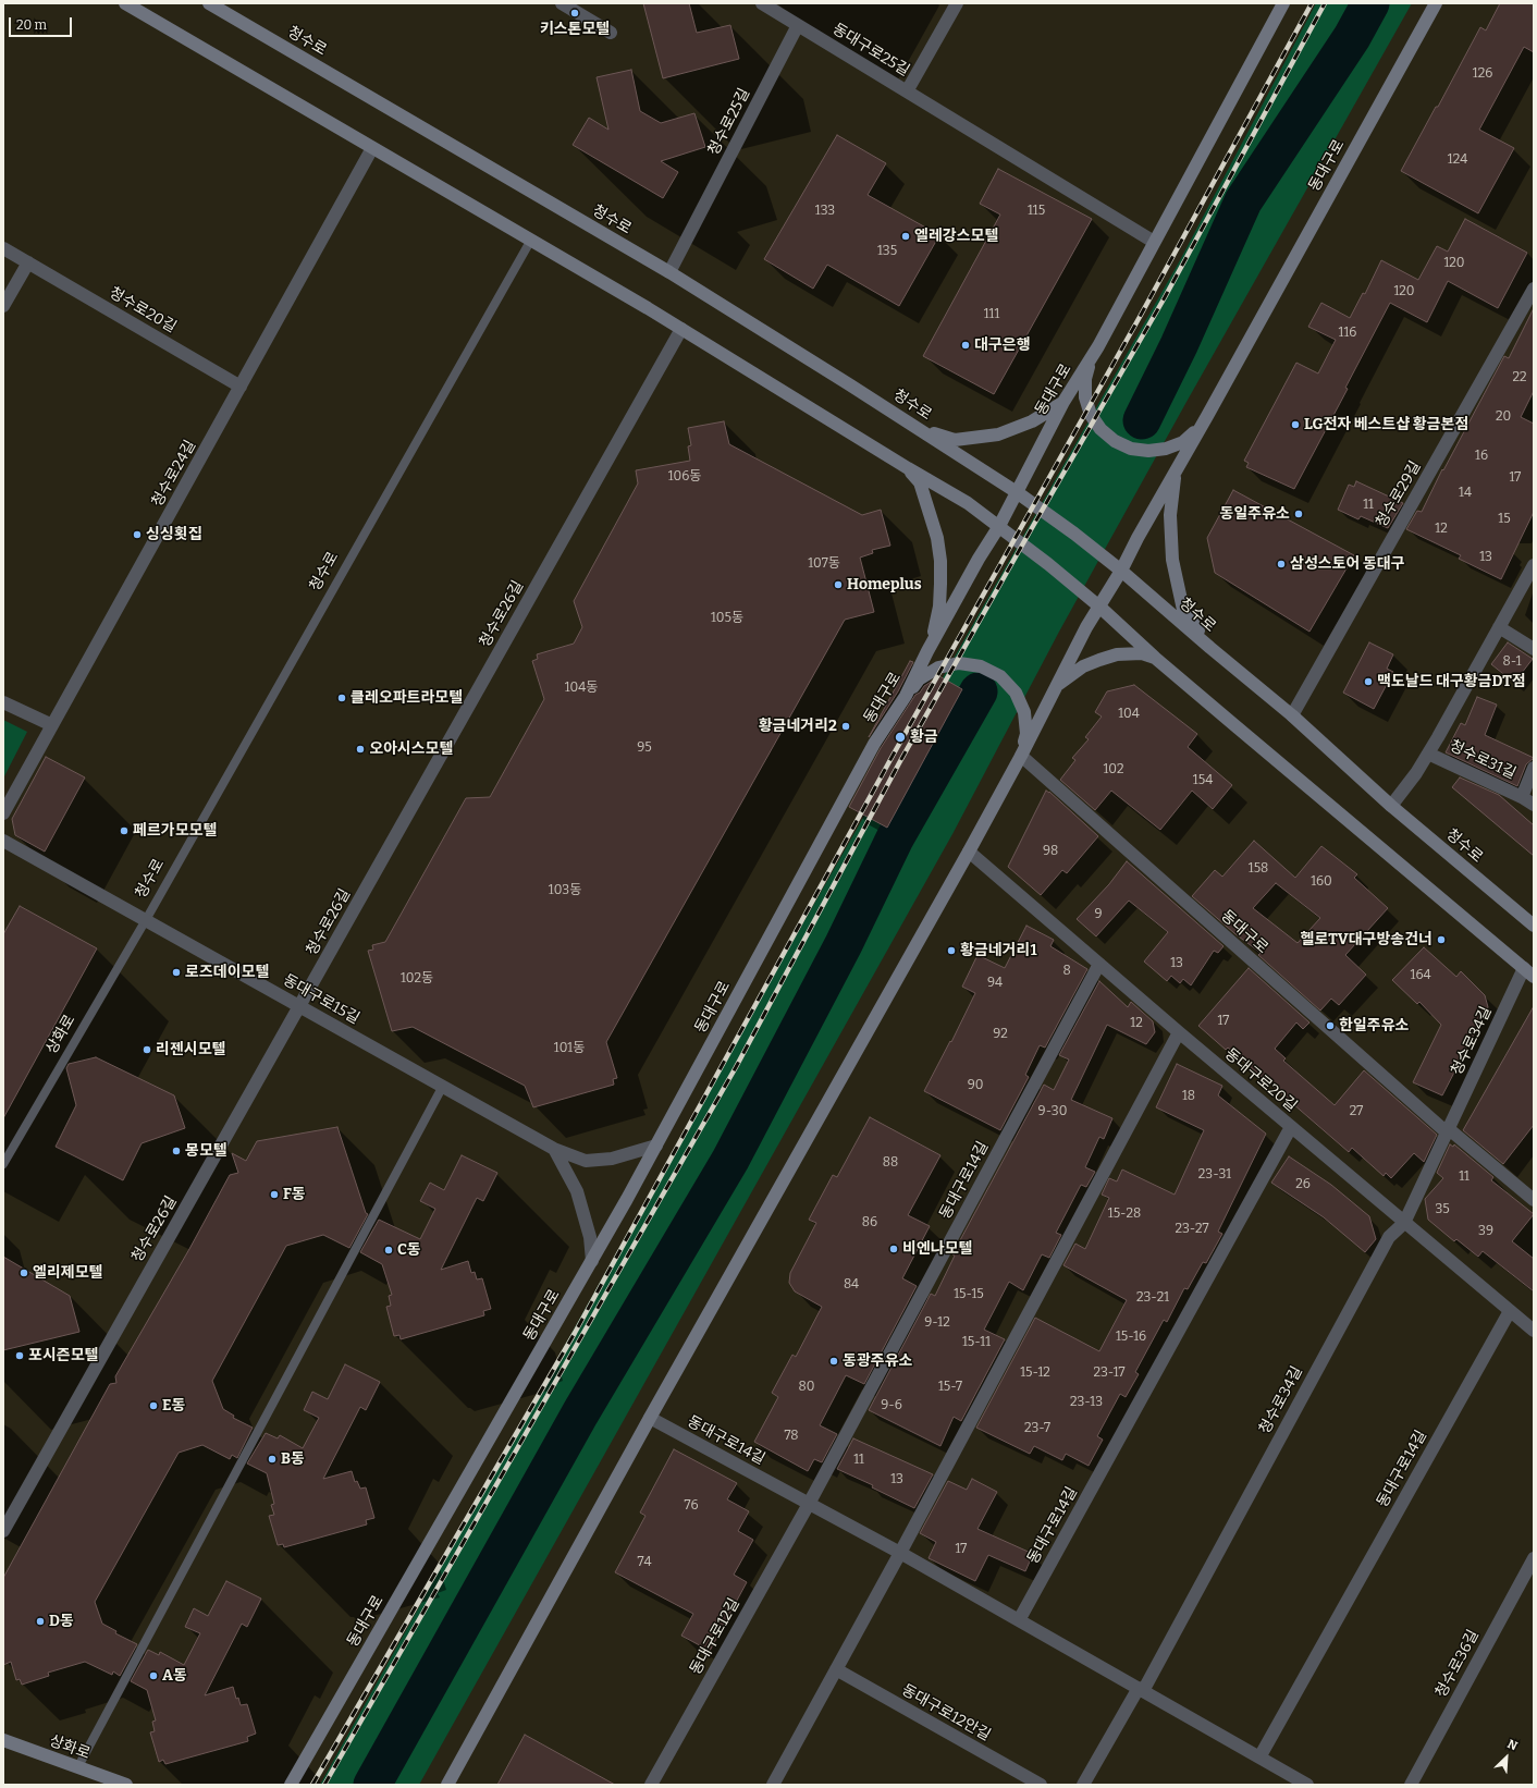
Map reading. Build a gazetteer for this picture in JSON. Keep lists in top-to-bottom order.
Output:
{
  "streets": {
    "main road": ["청수로", "동대구로", "상화로"],
    "street": [
      "동대구로25길",
      "청수로25길",
      "청수로20길",
      "청수로24길",
      "청수로29길",
      "청수로26길",
      "청수로31길",
      "동대구로15길",
      "청수로34길",
      "동대구로20길",
      "동대구로14길",
      "동대구로12길",
      "청수로36길",
      "동대구로12안길"
    ]
  },
  "crossings": [
    ["청수로", "청수로25길"],
    ["청수로", "동대구로"],
    ["청수로", "청수로29길"],
    ["청수로", "청수로31길"],
    ["청수로", "동대구로15길"],
    ["청수로", "상화로"],
    ["동대구로25길", "청수로25길"],
    ["동대구로", "동대구로15길"],
    ["동대구로", "청수로34길"],
    ["동대구로", "동대구로20길"],
    ["동대구로", "동대구로14길"],
    ["청수로20길", "청수로24길"],
    ["청수로26길", "동대구로15길"],
    ["동대구로15길", "상화로"],
    ["청수로34길", "동대구로20길"],
    ["청수로34길", "동대구로14길"],
    ["동대구로20길", "동대구로14길"],
    ["동대구로14길", "동대구로12길"]
  ],
  "places": [
    "키스톤모텔",
    "엘레강스모텔",
    "대구은행",
    "LG전자 베스트샵 황금본점",
    "동일주유소",
    "싱싱횟집",
    "삼성스토어 동대구",
    "Homeplus",
    "맥도날드 대구황금DT점",
    "클레오파트라모텔",
    "황금네거리2",
    "황금",
    "오아시스모텔",
    "페르가모모텔",
    "헬로TV대구방송건너",
    "황금네거리1",
    "로즈데이모텔",
    "한일주유소",
    "리젠시모텔",
    "몽모텔",
    "F동",
    "비엔나모텔",
    "C동",
    "엘리제모텔",
    "포시즌모텔",
    "동광주유소",
    "E동",
    "B동",
    "D동",
    "A동"
  ],
  "house_numbers": [
    "126",
    "124",
    "133",
    "115",
    "135",
    "120",
    "120",
    "111",
    "116",
    "22",
    "20",
    "16",
    "106동",
    "17",
    "14",
    "11",
    "15",
    "12",
    "13",
    "107동",
    "105동",
    "8-1",
    "104동",
    "104",
    "95",
    "102",
    "154",
    "98",
    "158",
    "160",
    "103동",
    "9",
    "13",
    "8",
    "164",
    "102동",
    "94",
    "17",
    "12",
    "92",
    "101동",
    "90",
    "18",
    "9-30",
    "27",
    "88",
    "23-31",
    "11",
    "26",
    "35",
    "15-28",
    "86",
    "23-27",
    "39",
    "84",
    "15-15",
    "23-21",
    "9-12",
    "15-16",
    "15-11",
    "15-12",
    "23-17",
    "80",
    "15-7",
    "23-13",
    "9-6",
    "23-7",
    "78",
    "11",
    "13",
    "76",
    "17",
    "74"
  ],
  "scale_bar": "20 m",
  "north": "top right"
}
